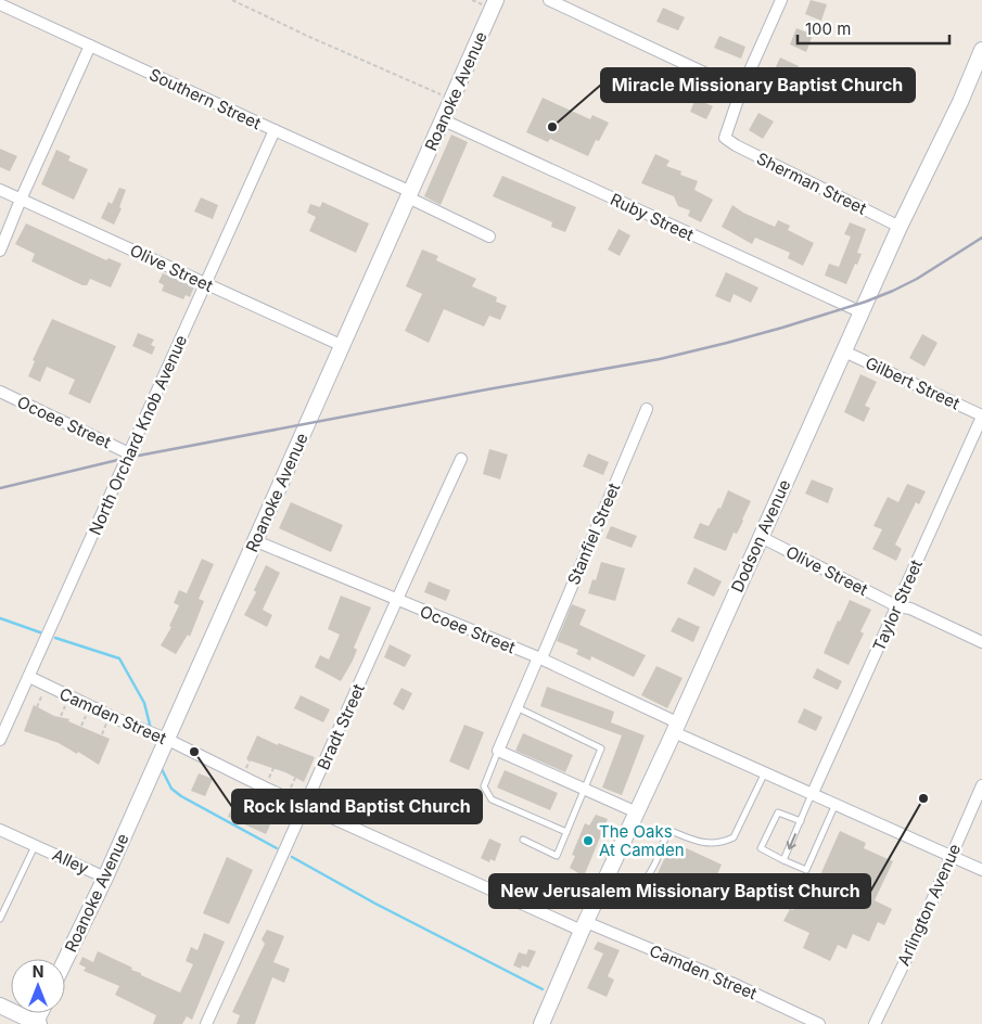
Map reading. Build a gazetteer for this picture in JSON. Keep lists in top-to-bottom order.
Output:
{
  "streets": {
    "street": [
      "Roanoke Avenue",
      "Southern Street",
      "Sherman Street",
      "Ruby Street",
      "Olive Street",
      "Gilbert Street",
      "Ocoee Street",
      "North Orchard Knob Avenue",
      "Stanfiel Street",
      "Dodson Avenue",
      "Taylor Street",
      "Camden Street",
      "Bradt Street",
      "Alley",
      "Arlington Avenue"
    ]
  },
  "crossings": [
    ["Roanoke Avenue", "Southern Street"],
    ["Roanoke Avenue", "Ruby Street"],
    ["Roanoke Avenue", "Olive Street"],
    ["Roanoke Avenue", "Ocoee Street"],
    ["Roanoke Avenue", "Camden Street"],
    ["Roanoke Avenue", "Alley"],
    ["Southern Street", "North Orchard Knob Avenue"],
    ["Sherman Street", "Dodson Avenue"],
    ["Ruby Street", "Dodson Avenue"],
    ["Olive Street", "North Orchard Knob Avenue"],
    ["Olive Street", "Dodson Avenue"],
    ["Olive Street", "Taylor Street"],
    ["Gilbert Street", "Dodson Avenue"],
    ["Gilbert Street", "Taylor Street"],
    ["Ocoee Street", "North Orchard Knob Avenue"],
    ["Ocoee Street", "Stanfiel Street"],
    ["Ocoee Street", "Dodson Avenue"],
    ["Ocoee Street", "Taylor Street"],
    ["Ocoee Street", "Bradt Street"],
    ["Ocoee Street", "Arlington Avenue"],
    ["North Orchard Knob Avenue", "Camden Street"],
    ["Dodson Avenue", "Camden Street"],
    ["Camden Street", "Bradt Street"]
  ],
  "places": [
    "Miracle Missionary Baptist Church",
    "Rock Island Baptist Church",
    "New Jerusalem Missionary Baptist Church",
    "The Oaks At Camden"
  ],
  "scale_bar": "100 m",
  "north": "top"
}
